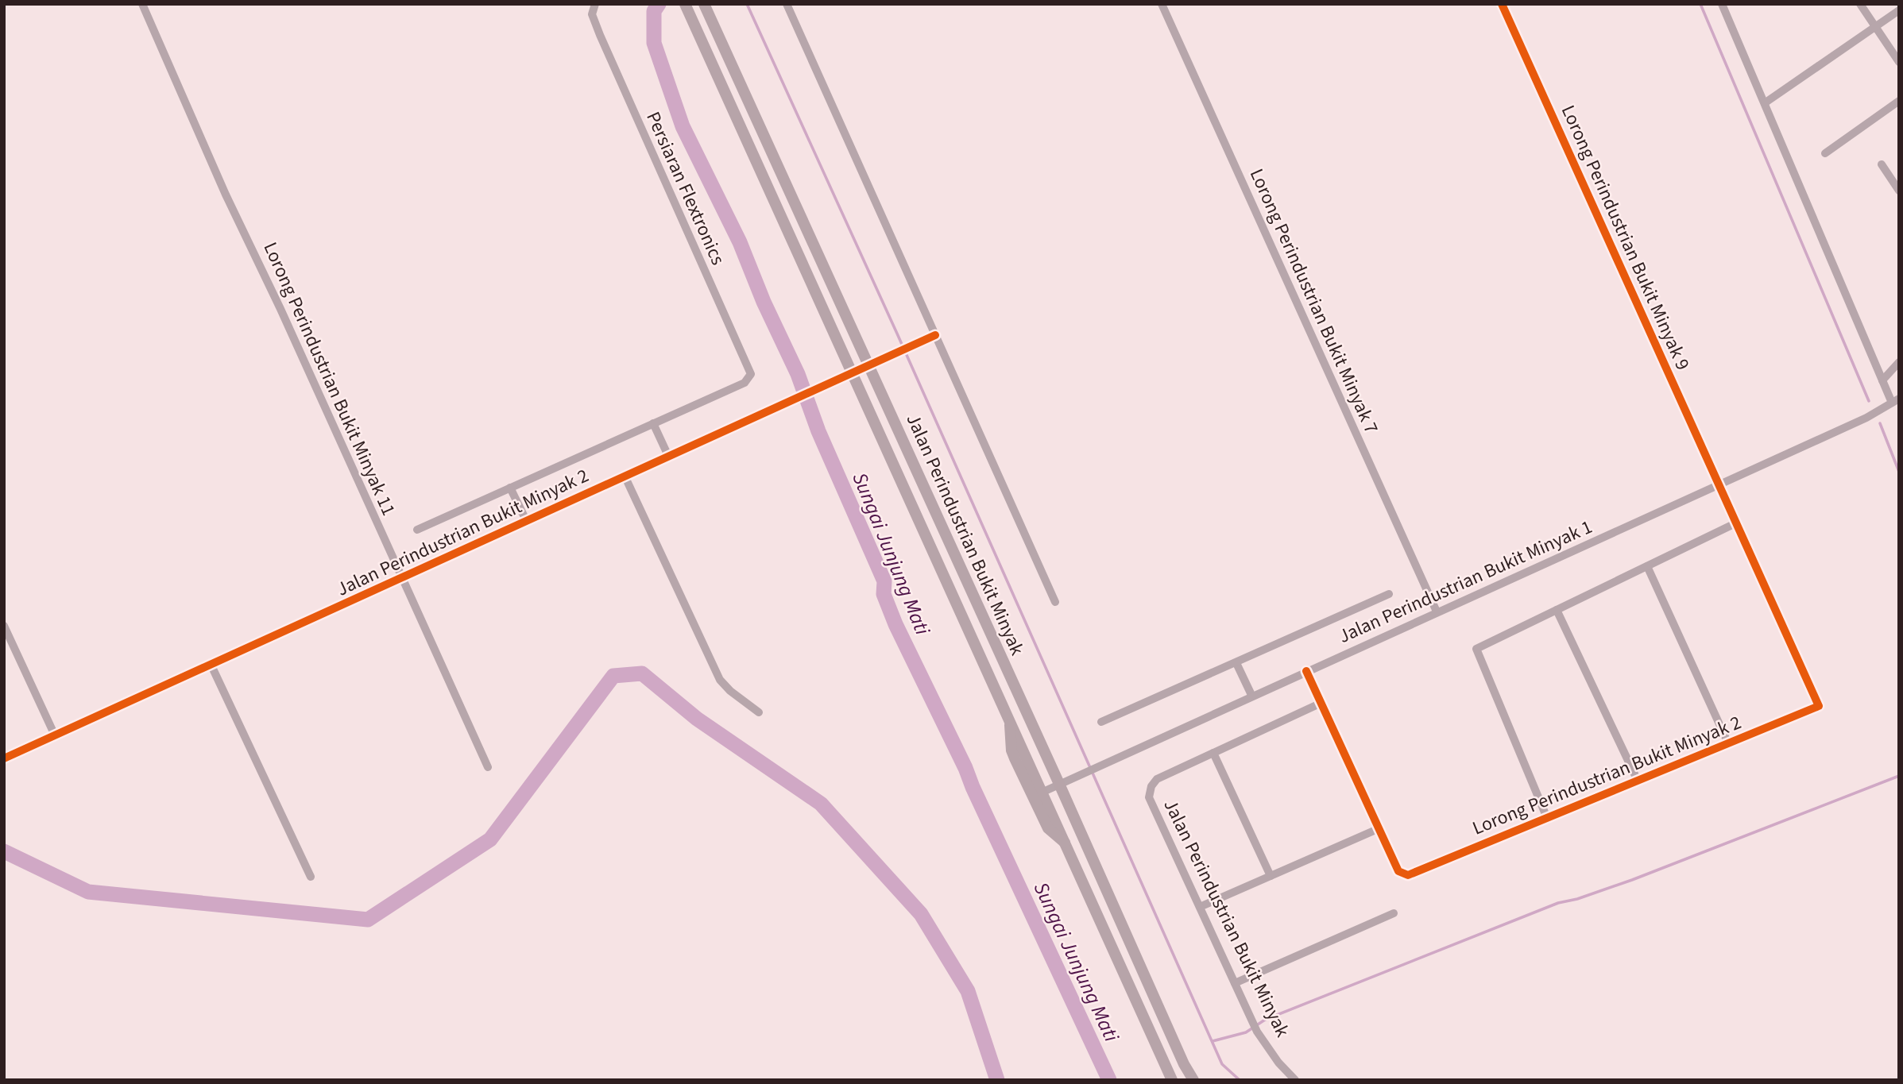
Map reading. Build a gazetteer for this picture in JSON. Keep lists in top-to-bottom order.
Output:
{
  "streets": {
    "main road": ["Jalan Perindustrian Bukit Minyak"],
    "street": [
      "Persiaran Flextronics",
      "Lorong Perindustrian Bukit Minyak 9",
      "Lorong Perindustrian Bukit Minyak 7",
      "Lorong Perindustrian Bukit Minyak 11",
      "Jalan Perindustrian Bukit Minyak 2",
      "Jalan Perindustrian Bukit Minyak 1",
      "Lorong Perindustrian Bukit Minyak 2"
    ]
  },
  "crossings": [
    ["Lorong Perindustrian Bukit Minyak 9", "Jalan Perindustrian Bukit Minyak 1"],
    ["Lorong Perindustrian Bukit Minyak 9", "Lorong Perindustrian Bukit Minyak 2"],
    ["Lorong Perindustrian Bukit Minyak 7", "Jalan Perindustrian Bukit Minyak 1"],
    ["Lorong Perindustrian Bukit Minyak 11", "Jalan Perindustrian Bukit Minyak 2"],
    ["Jalan Perindustrian Bukit Minyak 2", "Jalan Perindustrian Bukit Minyak"],
    ["Jalan Perindustrian Bukit Minyak", "Jalan Perindustrian Bukit Minyak 1"]
  ],
  "water": ["Sungai Junjung Mati"]
}
